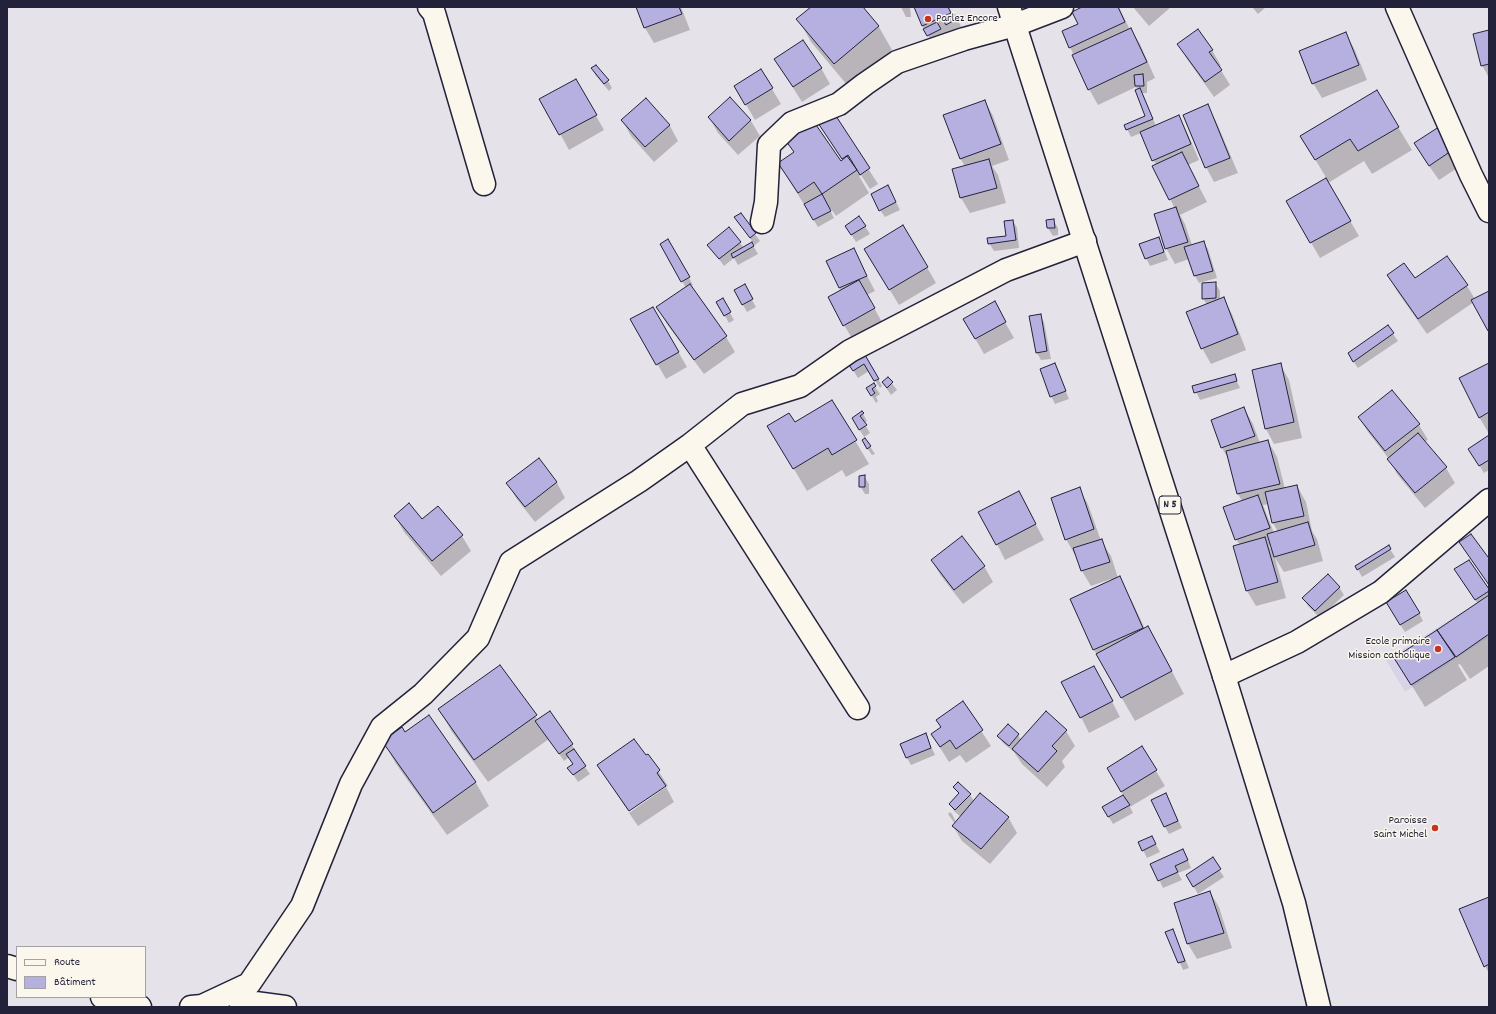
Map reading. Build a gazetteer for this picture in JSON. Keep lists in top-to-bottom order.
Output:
{
  "streets": {
    "main road": ["N 5"]
  },
  "places": ["Parlez Encore", "Ecole primaire Mission catholique", "Paroisse Saint Michel"],
  "legend": ["Route", "Bâtiment"]
}
